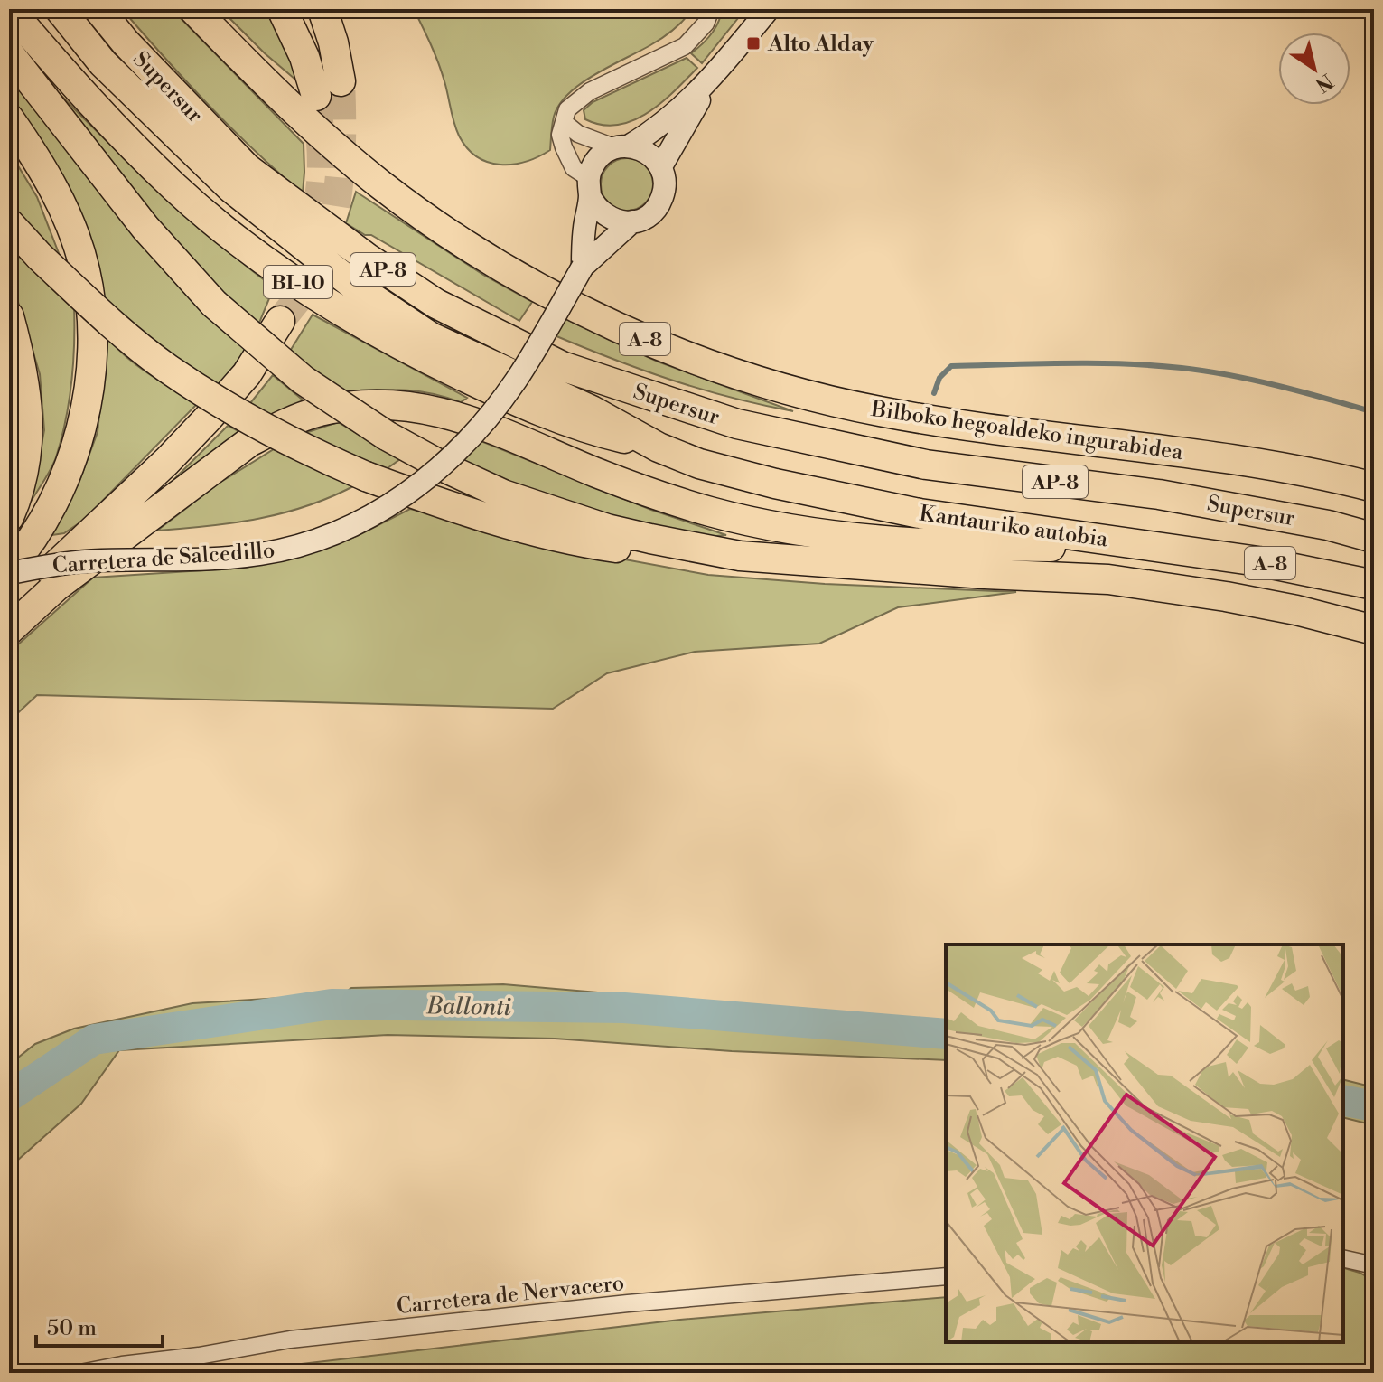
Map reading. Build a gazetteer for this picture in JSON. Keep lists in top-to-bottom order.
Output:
{
  "streets": {
    "highway": [
      "Supersur",
      "AP-8",
      "BI-10",
      "A-8",
      "Bilboko hegoaldeko ingurabidea",
      "Kantauriko autobia"
    ],
    "street": ["Carretera de Salcedillo", "Carretera de Nervacero"]
  },
  "crossings": [
    ["Supersur", "BI-10"],
    ["Supersur", "Kantauriko autobia"],
    ["BI-10", "Kantauriko autobia"]
  ],
  "water": ["Ballonti"],
  "places": {
    "transit": ["Alto Alday"]
  },
  "scale_bar": "50 m",
  "north": "bottom right"
}
